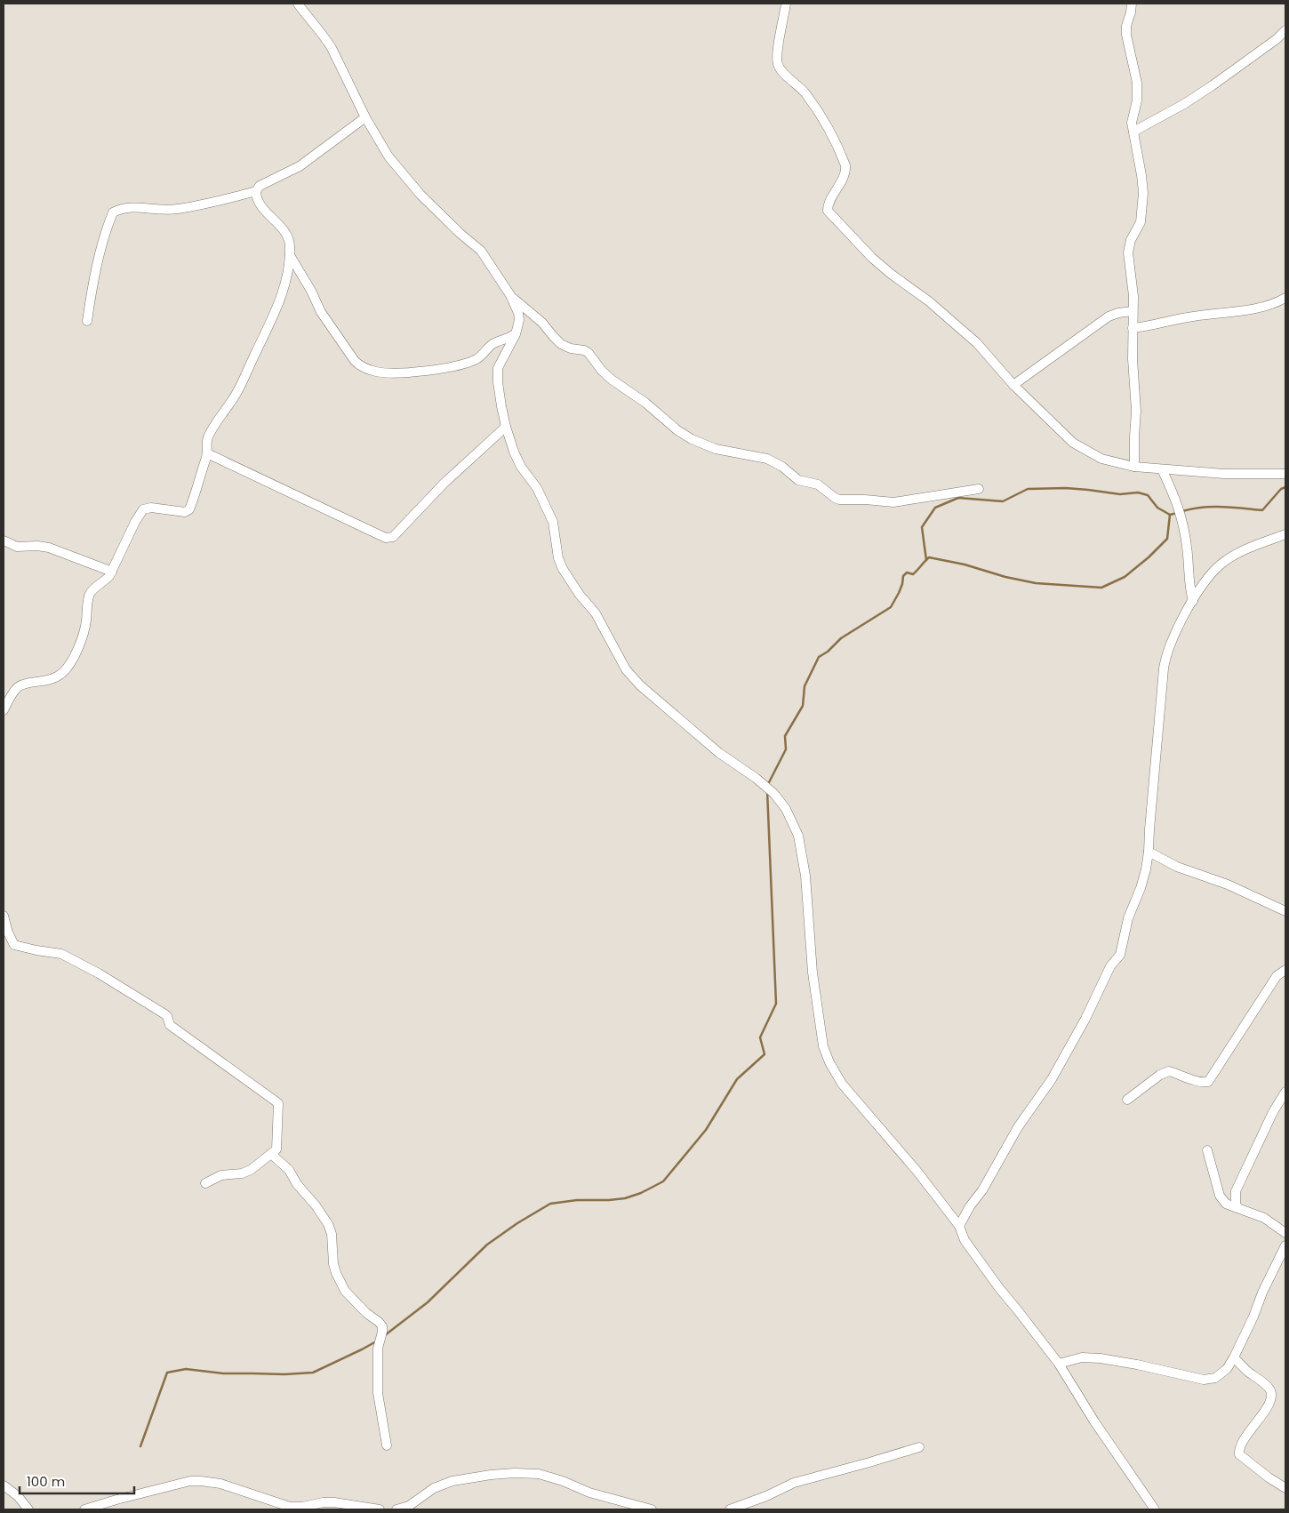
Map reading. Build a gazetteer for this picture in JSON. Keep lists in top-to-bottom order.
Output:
{
  "scale_bar": "100 m"
}
